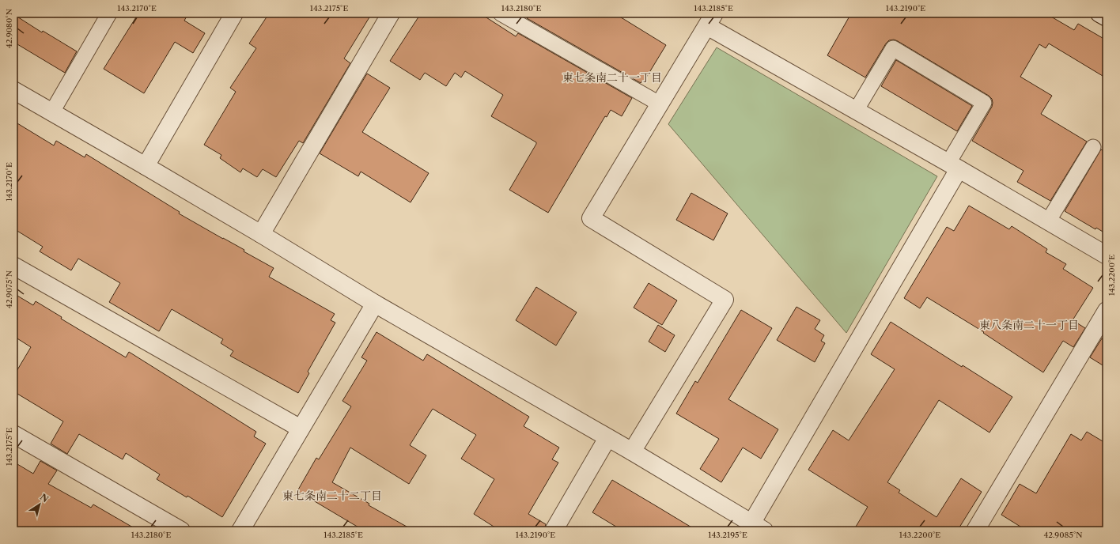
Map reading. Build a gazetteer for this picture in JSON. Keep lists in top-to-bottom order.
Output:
{
  "districts": ["東七条南二十一丁目", "東八条南二十一丁目", "東七条南二十二丁目"],
  "north": "top right",
  "coordinates": [
    "143.2170°E",
    "143.2175°E",
    "143.2180°E",
    "143.2185°E",
    "143.2190°E",
    "42.9080°N",
    "143.2200°E",
    "42.9075°N",
    "143.2195°E",
    "42.9085°N"
  ]
}
